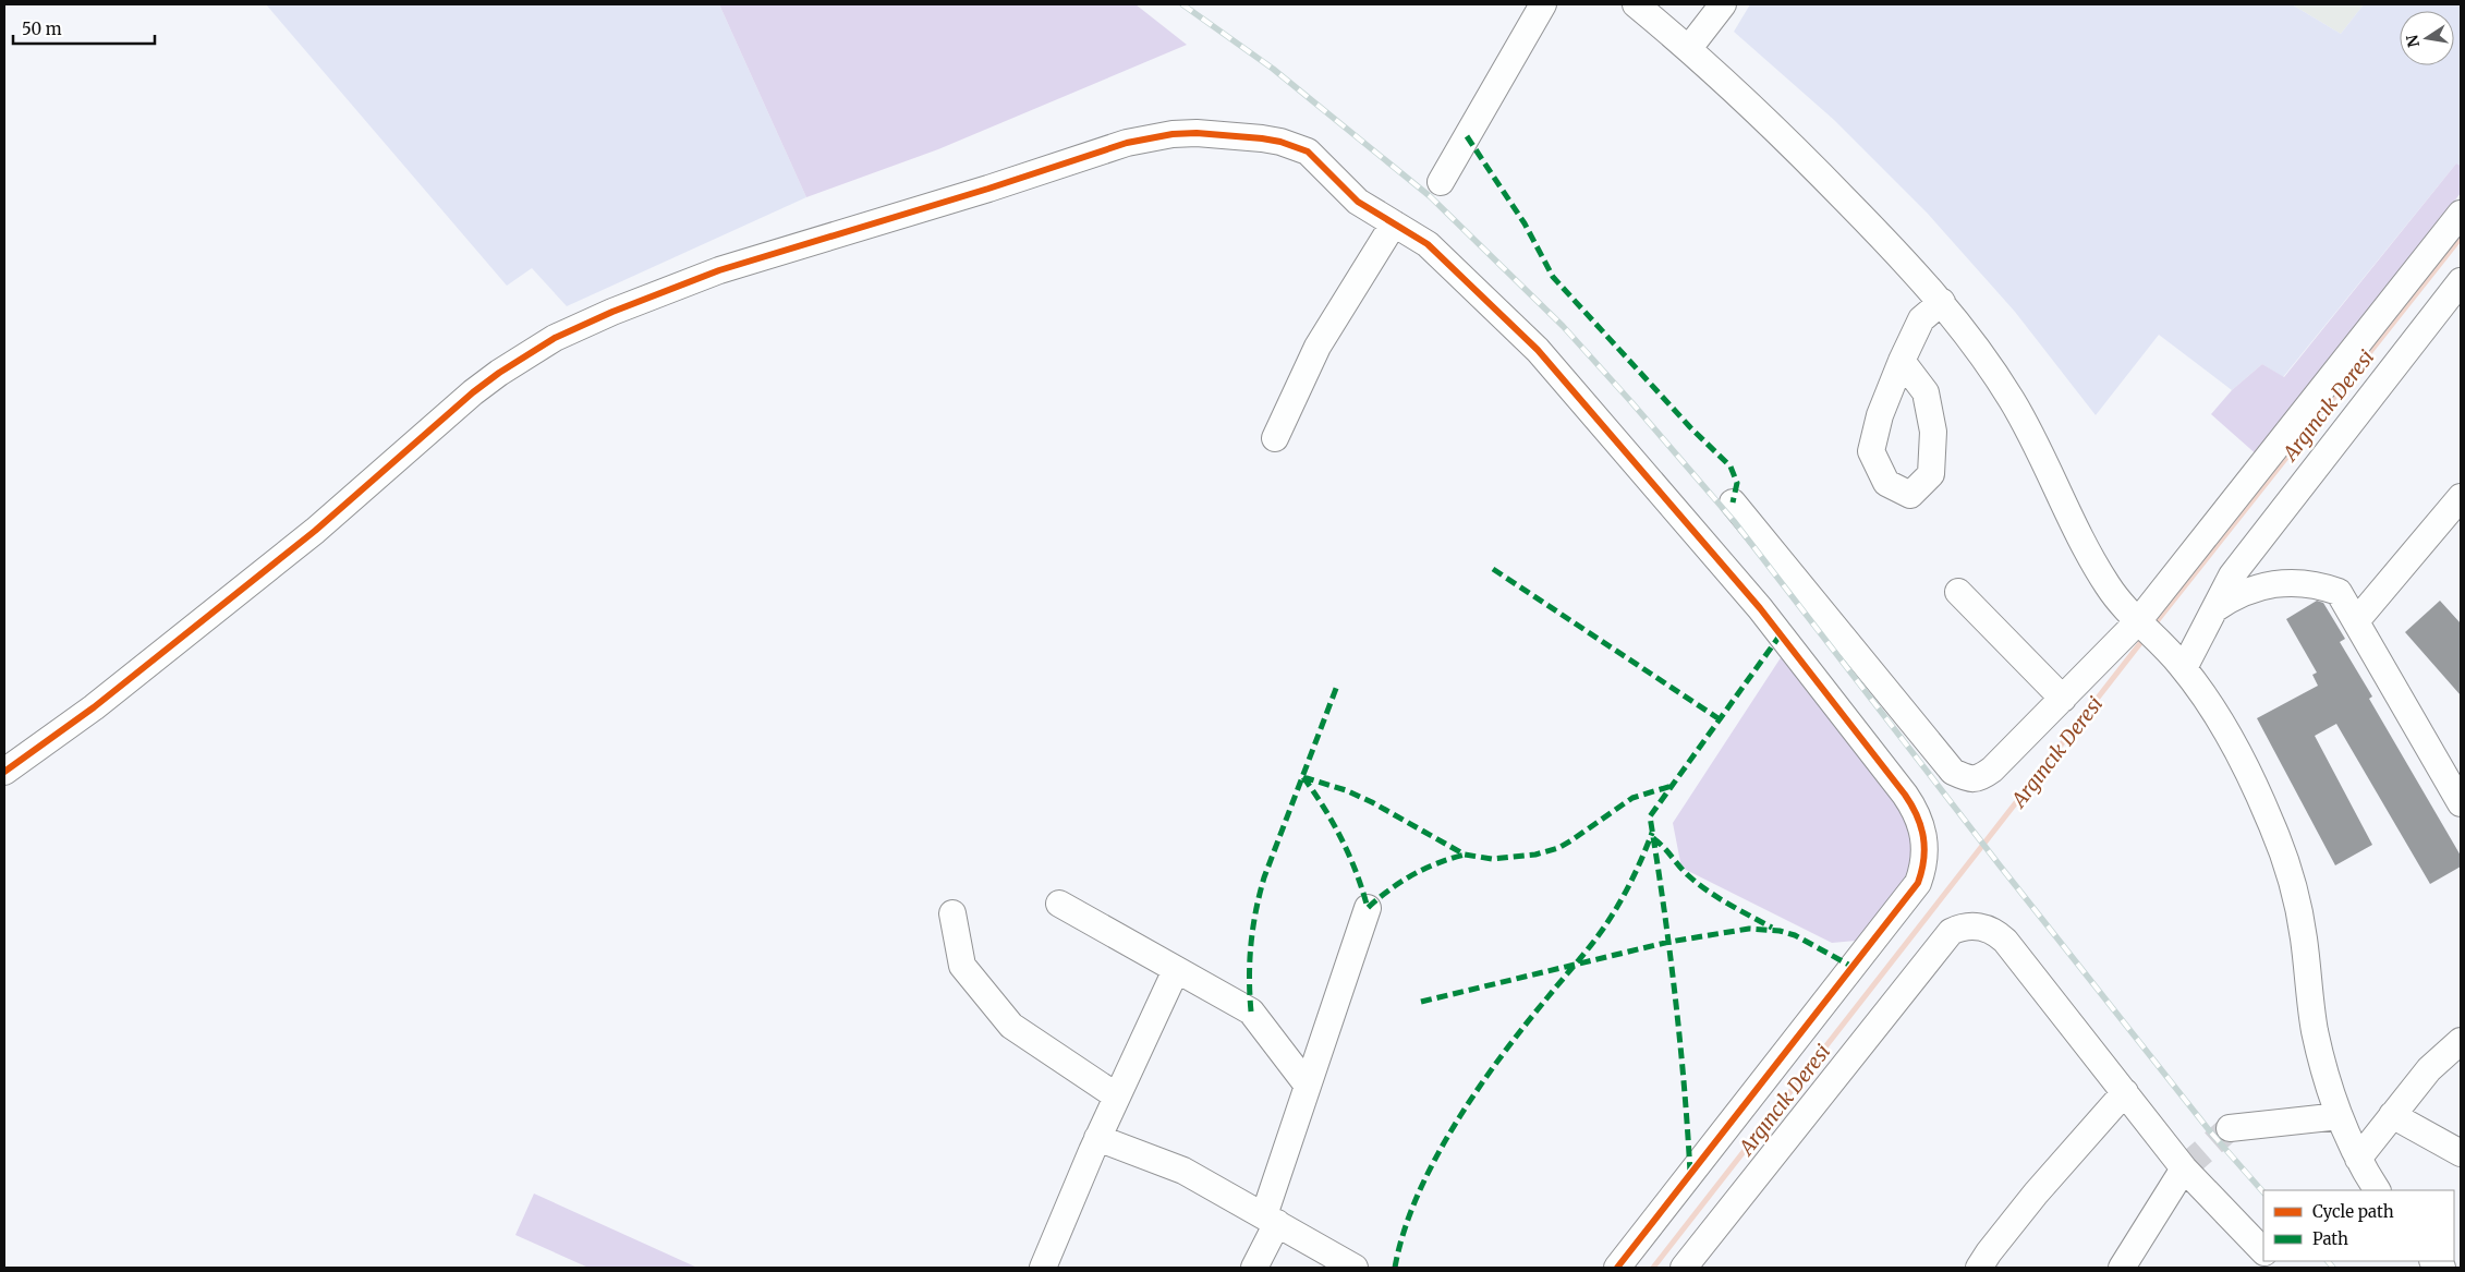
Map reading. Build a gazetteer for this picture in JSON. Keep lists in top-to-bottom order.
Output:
{
  "water": ["Argıncık Deresi"],
  "legend": ["Cycle path", "Path"],
  "scale_bar": "50 m",
  "north": "left"
}
